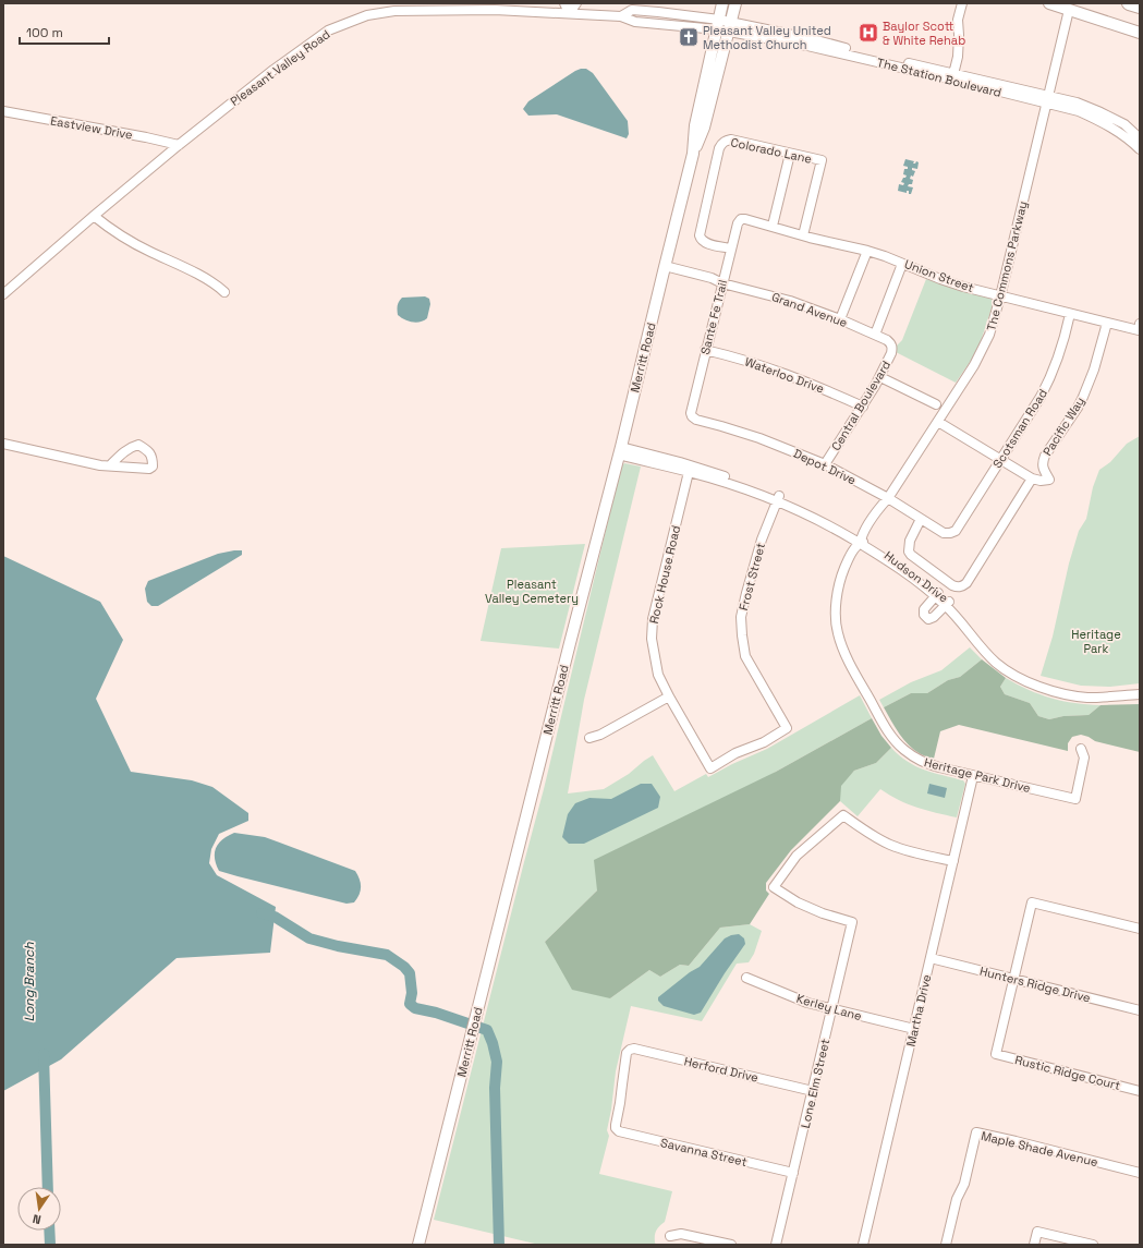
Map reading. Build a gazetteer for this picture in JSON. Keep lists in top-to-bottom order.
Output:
{
  "streets": {
    "main road": ["Merritt Road"],
    "street": [
      "Pleasant Valley Road",
      "The Station Boulevard",
      "Eastview Drive",
      "Colorado Lane",
      "The Commons Parkway",
      "Union Street",
      "Grand Avenue",
      "Sante Fe Trail",
      "Waterloo Drive",
      "Central Boulevard",
      "Pacific Way",
      "Scotsman Road",
      "Depot Drive",
      "Rock House Road",
      "Frost Street",
      "Hudson Drive",
      "Heritage Park Drive",
      "Hunters Ridge Drive",
      "Kerley Lane",
      "Martha Drive",
      "Herford Drive",
      "Rustic Ridge Court",
      "Lone Elm Street",
      "Maple Shade Avenue",
      "Savanna Street"
    ]
  },
  "crossings": [
    ["Pleasant Valley Road", "The Station Boulevard"],
    ["Pleasant Valley Road", "Eastview Drive"],
    ["Pleasant Valley Road", "Merritt Road"],
    ["The Station Boulevard", "The Commons Parkway"],
    ["The Station Boulevard", "Merritt Road"],
    ["Colorado Lane", "Union Street"],
    ["Colorado Lane", "Sante Fe Trail"],
    ["The Commons Parkway", "Union Street"],
    ["The Commons Parkway", "Depot Drive"],
    ["The Commons Parkway", "Hudson Drive"],
    ["The Commons Parkway", "Heritage Park Drive"],
    ["Union Street", "Sante Fe Trail"],
    ["Union Street", "Pacific Way"],
    ["Union Street", "Scotsman Road"],
    ["Grand Avenue", "Sante Fe Trail"],
    ["Grand Avenue", "Merritt Road"],
    ["Grand Avenue", "Central Boulevard"],
    ["Sante Fe Trail", "Waterloo Drive"],
    ["Sante Fe Trail", "Depot Drive"],
    ["Merritt Road", "Hudson Drive"],
    ["Waterloo Drive", "Central Boulevard"],
    ["Central Boulevard", "Depot Drive"],
    ["Scotsman Road", "Depot Drive"],
    ["Rock House Road", "Frost Street"],
    ["Rock House Road", "Hudson Drive"],
    ["Frost Street", "Hudson Drive"],
    ["Hudson Drive", "Heritage Park Drive"],
    ["Heritage Park Drive", "Martha Drive"],
    ["Hunters Ridge Drive", "Martha Drive"],
    ["Hunters Ridge Drive", "Rustic Ridge Court"],
    ["Kerley Lane", "Martha Drive"],
    ["Kerley Lane", "Lone Elm Street"],
    ["Martha Drive", "Lone Elm Street"],
    ["Herford Drive", "Lone Elm Street"],
    ["Herford Drive", "Savanna Street"],
    ["Lone Elm Street", "Savanna Street"]
  ],
  "water": ["Long Branch"],
  "parks": ["Pleasant Valley Cemetery", "Heritage Park"],
  "places": {
    "hospital": ["Baylor Scott & White Rehab"],
    "church": ["Pleasant Valley United Methodist Church"]
  },
  "scale_bar": "100 m",
  "north": "bottom"
}
